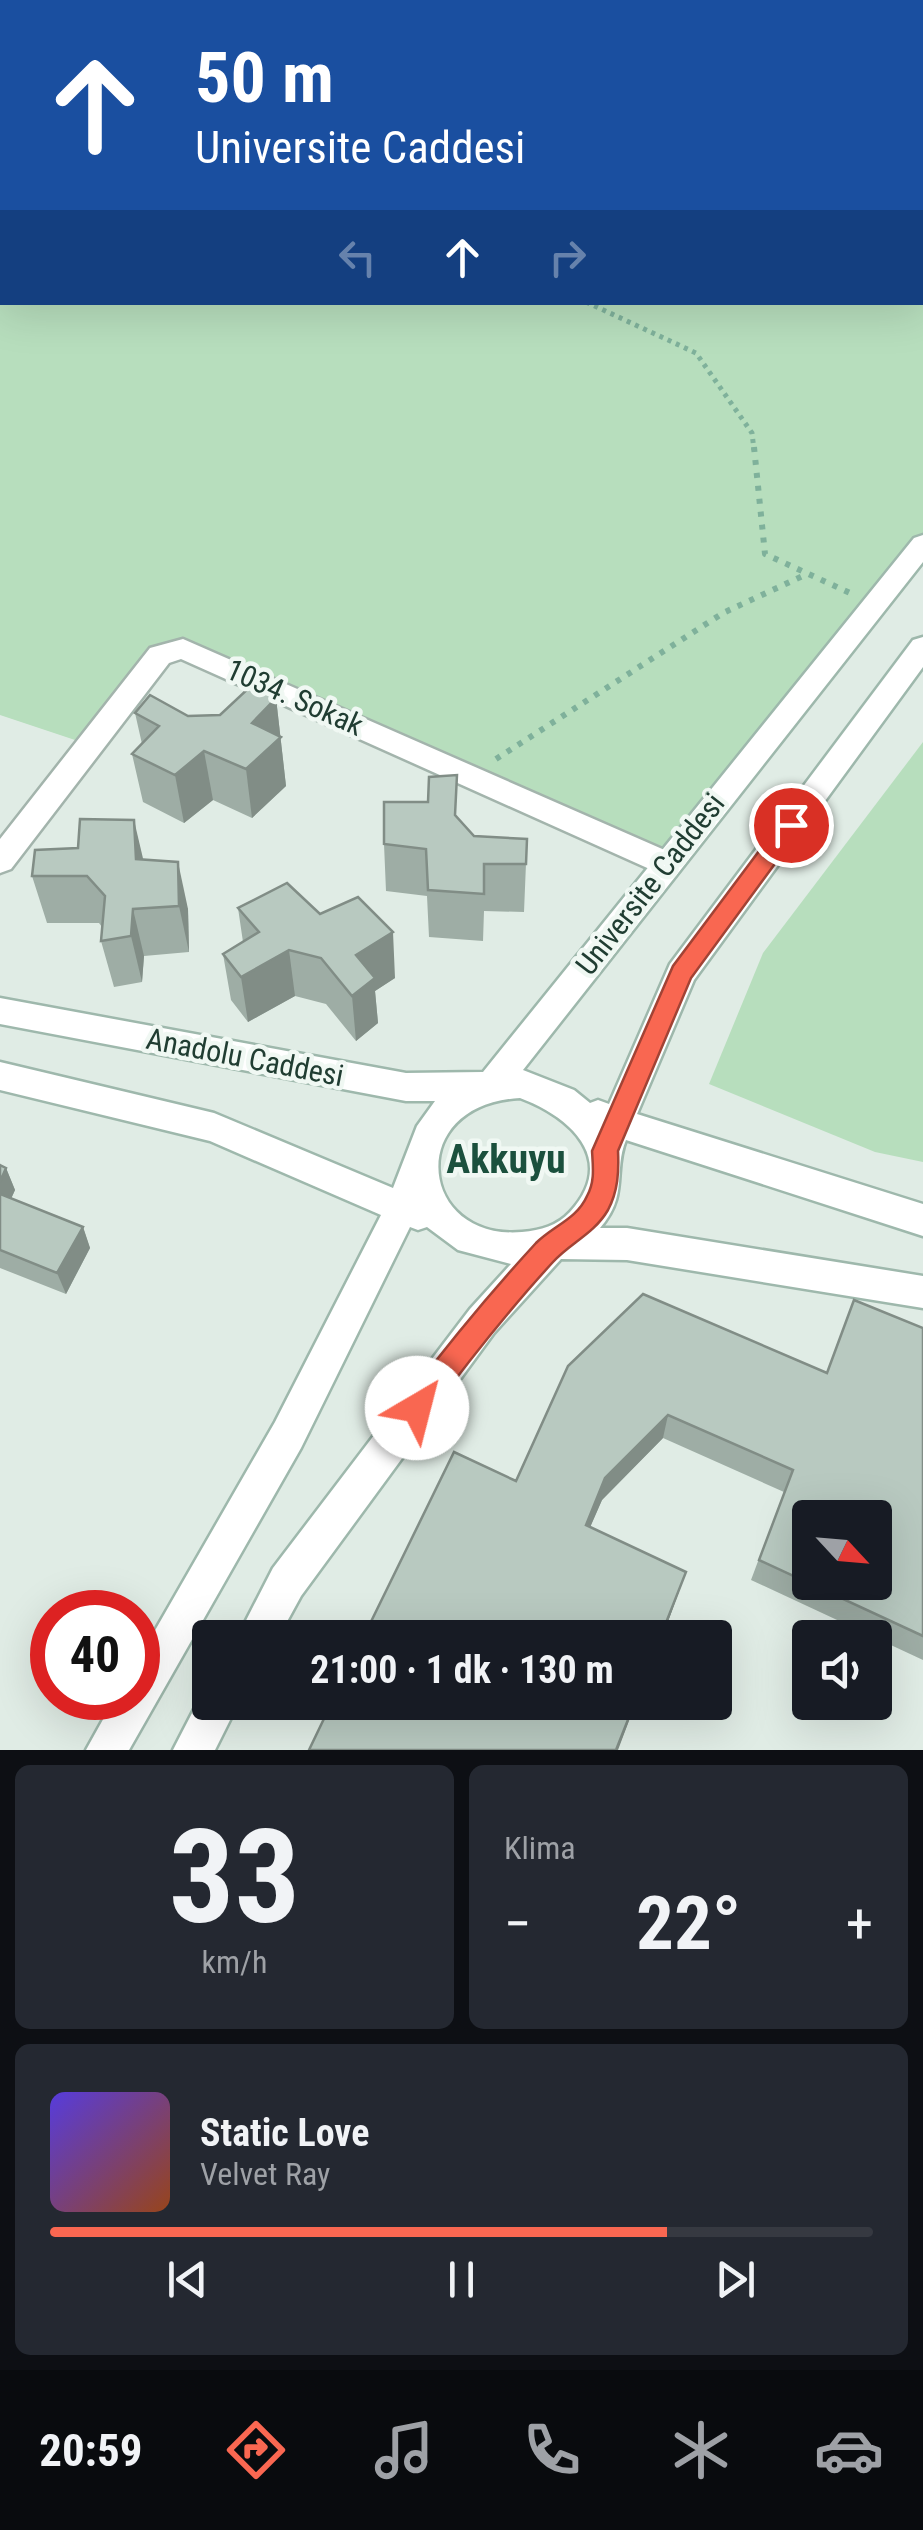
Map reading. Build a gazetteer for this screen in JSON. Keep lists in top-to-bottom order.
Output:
{
  "streets": {
    "street": ["1034. Sokak", "Universite Caddesi", "Anadolu Caddesi"]
  },
  "crossings": [
    ["1034. Sokak", "Universite Caddesi"],
    ["Universite Caddesi", "Anadolu Caddesi"]
  ],
  "districts": ["Akkuyu"],
  "north": "bottom right",
  "page": {
    "turn": ["50 m", "Universite Caddesi"],
    "limit": "40",
    "trip": "21:00 · 1 dk · 130 m",
    "tile": [
      ["33", "km/h"],
      "Klima"
    ],
    "heat": ["−", "22°", "+"],
    "song": ["Static Love", "Velvet Ray"],
    "tabs": "20:59"
  }
}
